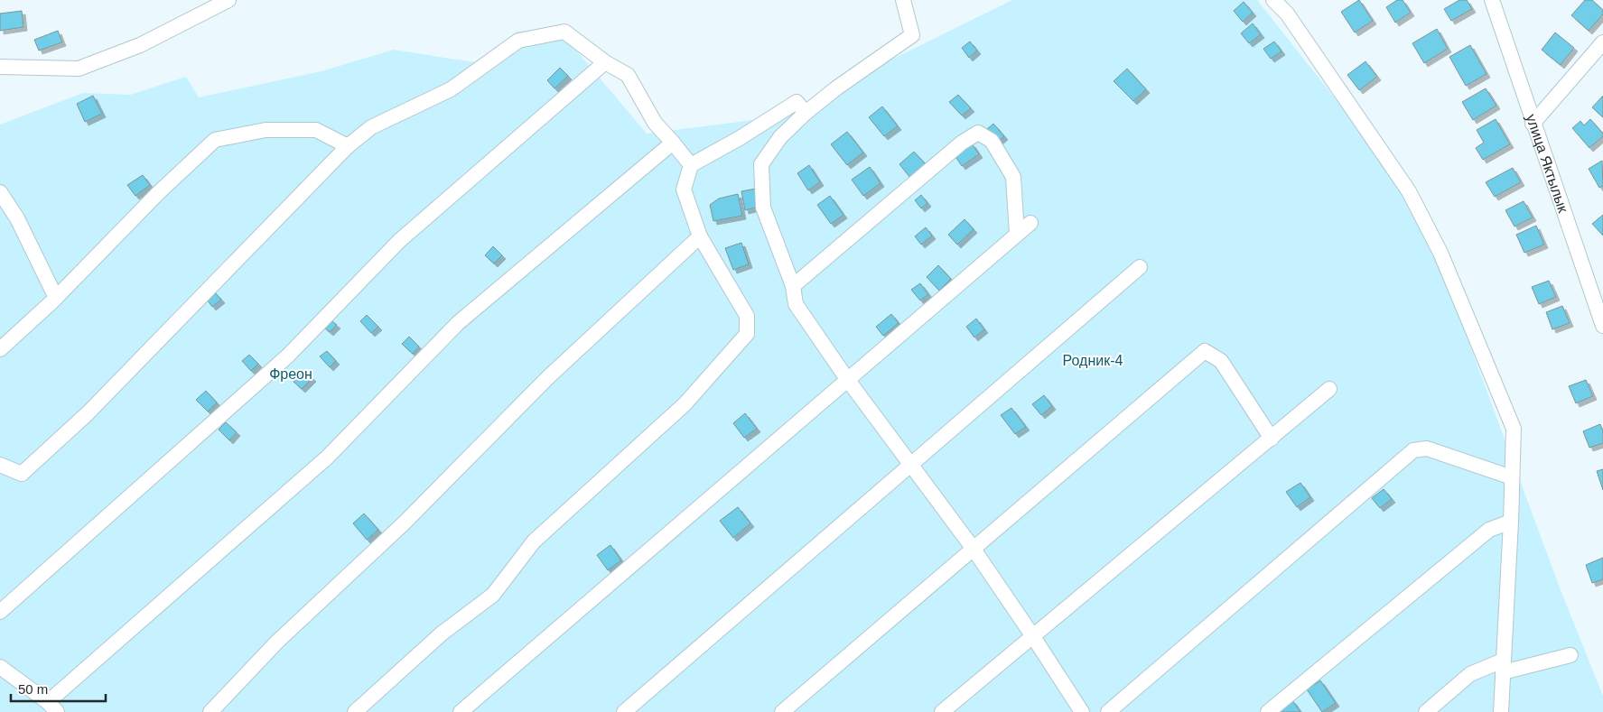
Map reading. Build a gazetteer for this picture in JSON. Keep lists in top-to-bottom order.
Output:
{
  "streets": {
    "street": ["улица Яктылык"]
  },
  "parks": ["Родник-4", "Фреон"],
  "scale_bar": "50 m"
}
